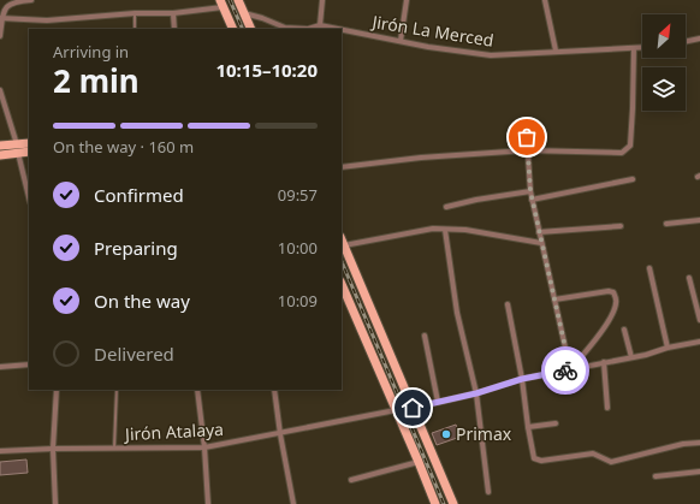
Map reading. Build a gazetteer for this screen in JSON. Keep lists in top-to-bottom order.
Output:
{
  "streets": {
    "street": ["Jirón La Merced", "Jirón Atalaya"]
  },
  "places": ["Primax"],
  "north": "top right",
  "page": {
    "heading": ["2 min", "Arriving in", "10:15–10:20"],
    "bar": "On the way · 160 m",
    "list": [
      ["Confirmed", "09:57"],
      ["Preparing", "10:00"],
      ["On the way", "10:09"],
      "Delivered"
    ]
  }
}
